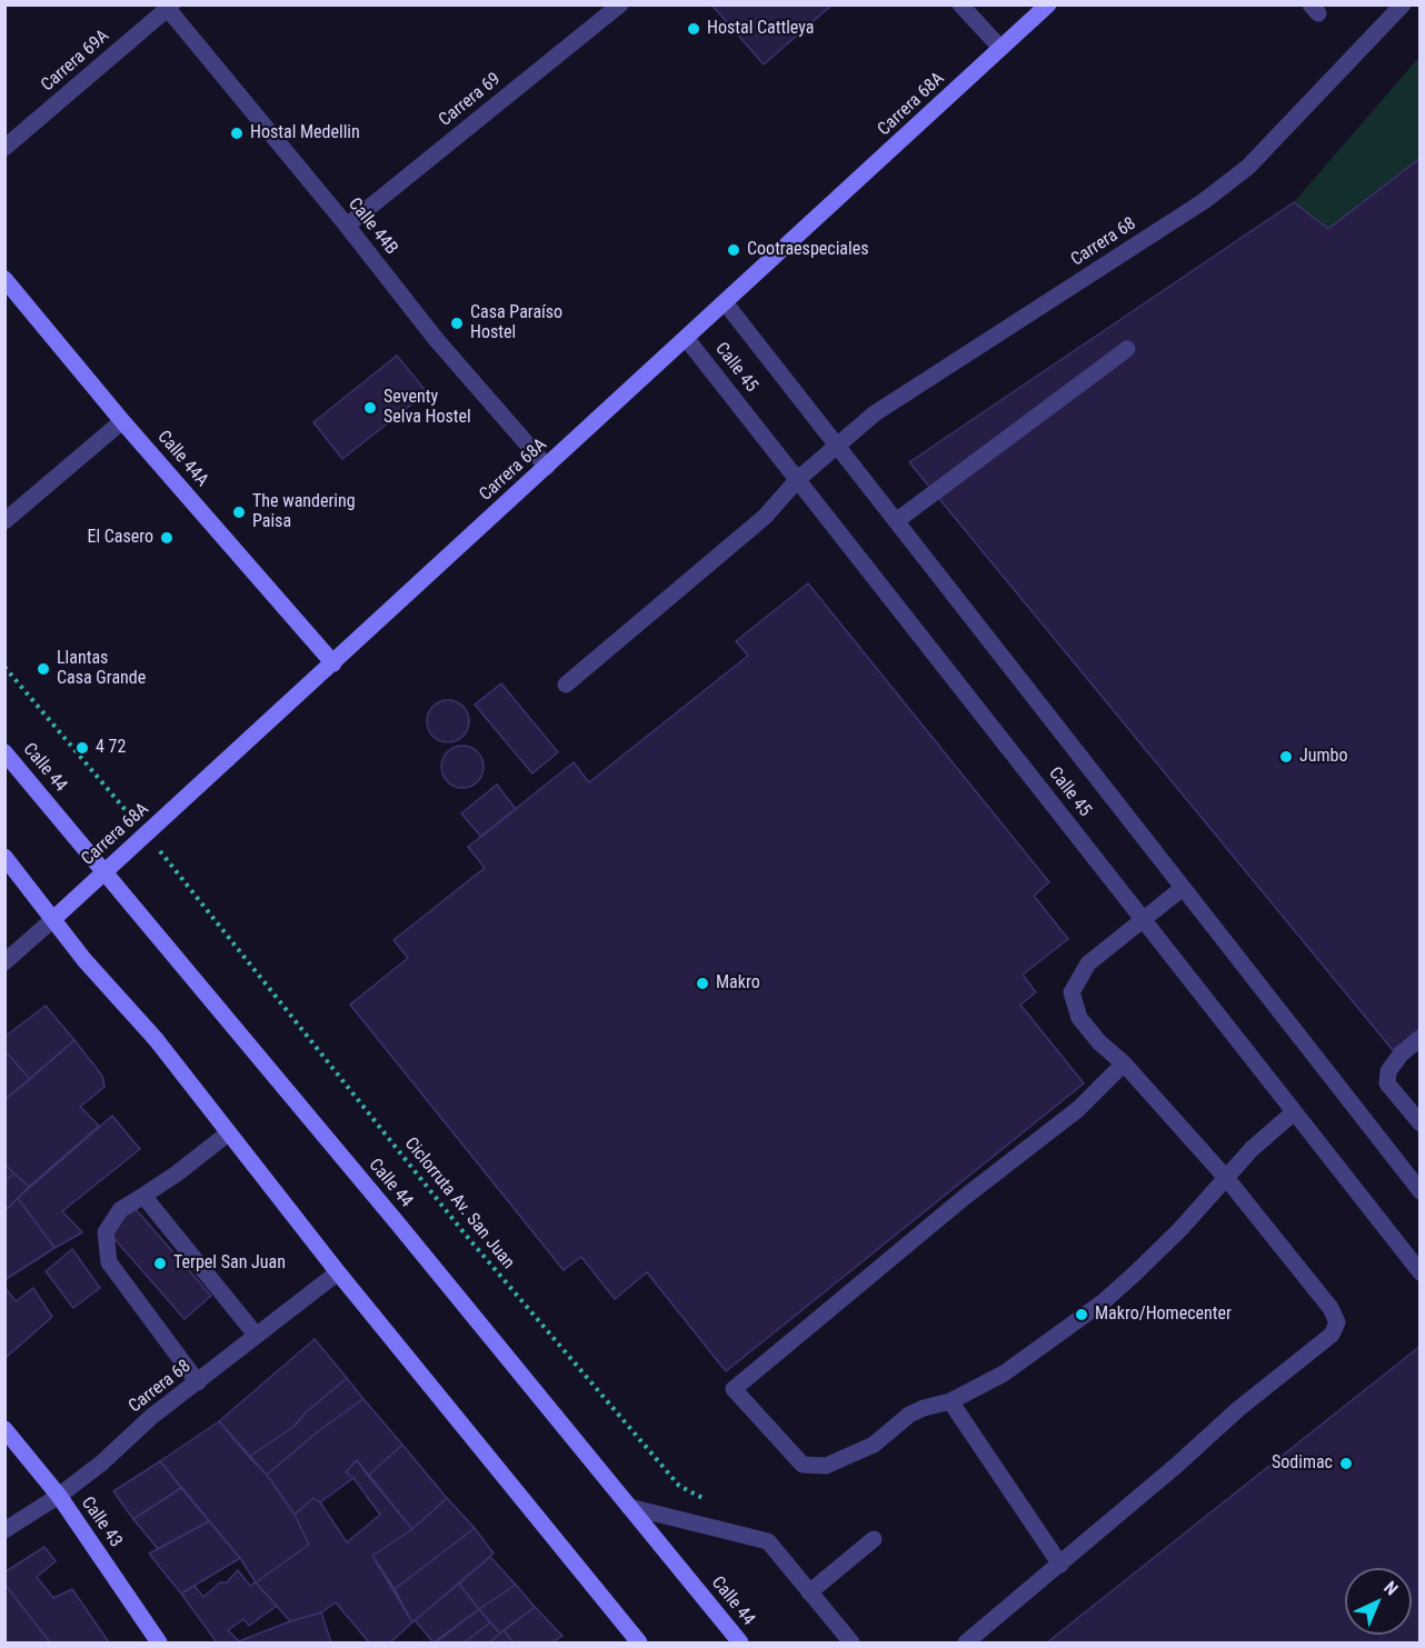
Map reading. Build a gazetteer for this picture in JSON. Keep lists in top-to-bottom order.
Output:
{
  "streets": {
    "main road": [
      "Carrera 68A",
      "Calle 44A",
      "Calle 44",
      "Calle 43"
    ],
    "street": [
      "Carrera 69A",
      "Carrera 69",
      "Calle 44B",
      "Carrera 68",
      "Calle 45"
    ],
    "path": ["Ciclorruta Av. San Juan"]
  },
  "crossings": [
    ["Carrera 69A", "Calle 44B"],
    ["Carrera 69", "Calle 44B"],
    ["Carrera 68A", "Calle 44B"],
    ["Carrera 68A", "Calle 45"],
    ["Carrera 68A", "Calle 44A"],
    ["Carrera 68A", "Calle 44"],
    ["Carrera 68", "Calle 45"],
    ["Carrera 68", "Calle 43"]
  ],
  "places": [
    "Hostal Cattleya",
    "Hostal Medellin",
    "Cootraespeciales",
    "Casa Paraíso Hostel",
    "Seventy Selva Hostel",
    "The wandering Paisa",
    "El Casero",
    "Llantas Casa Grande",
    "4 72",
    "Jumbo",
    "Makro",
    "Terpel San Juan",
    "Makro/Homecenter",
    "Sodimac"
  ],
  "north": "top right"
}
